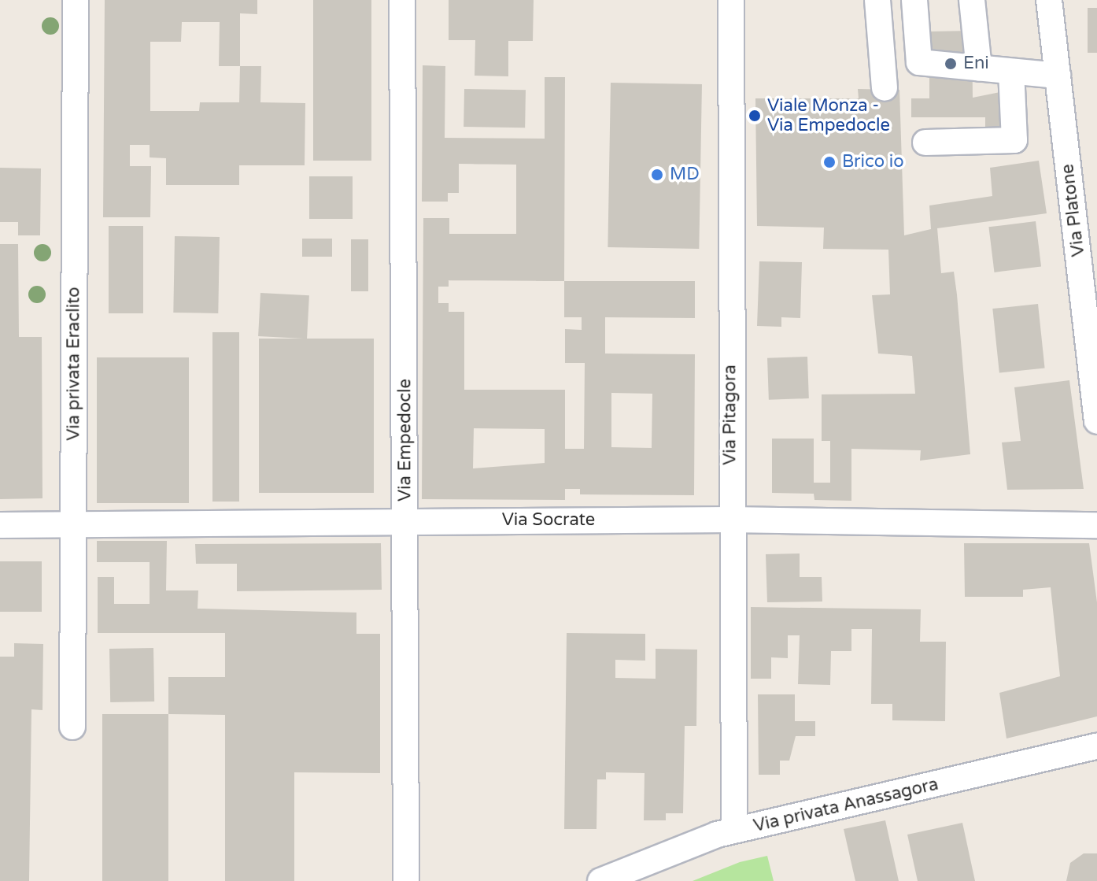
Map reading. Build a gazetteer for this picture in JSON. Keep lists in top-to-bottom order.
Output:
{
  "streets": {
    "street": [
      "Via Platone",
      "Via privata Eraclito",
      "Via Pitagora",
      "Via Empedocle",
      "Via Socrate",
      "Via privata Anassagora"
    ]
  },
  "crossings": [
    ["Via privata Eraclito", "Via Socrate"],
    ["Via Pitagora", "Via Socrate"],
    ["Via Pitagora", "Via privata Anassagora"],
    ["Via Empedocle", "Via Socrate"]
  ],
  "places": [
    "Eni",
    "Viale Monza - Via Empedocle",
    "Brico io",
    "MD"
  ]
}
